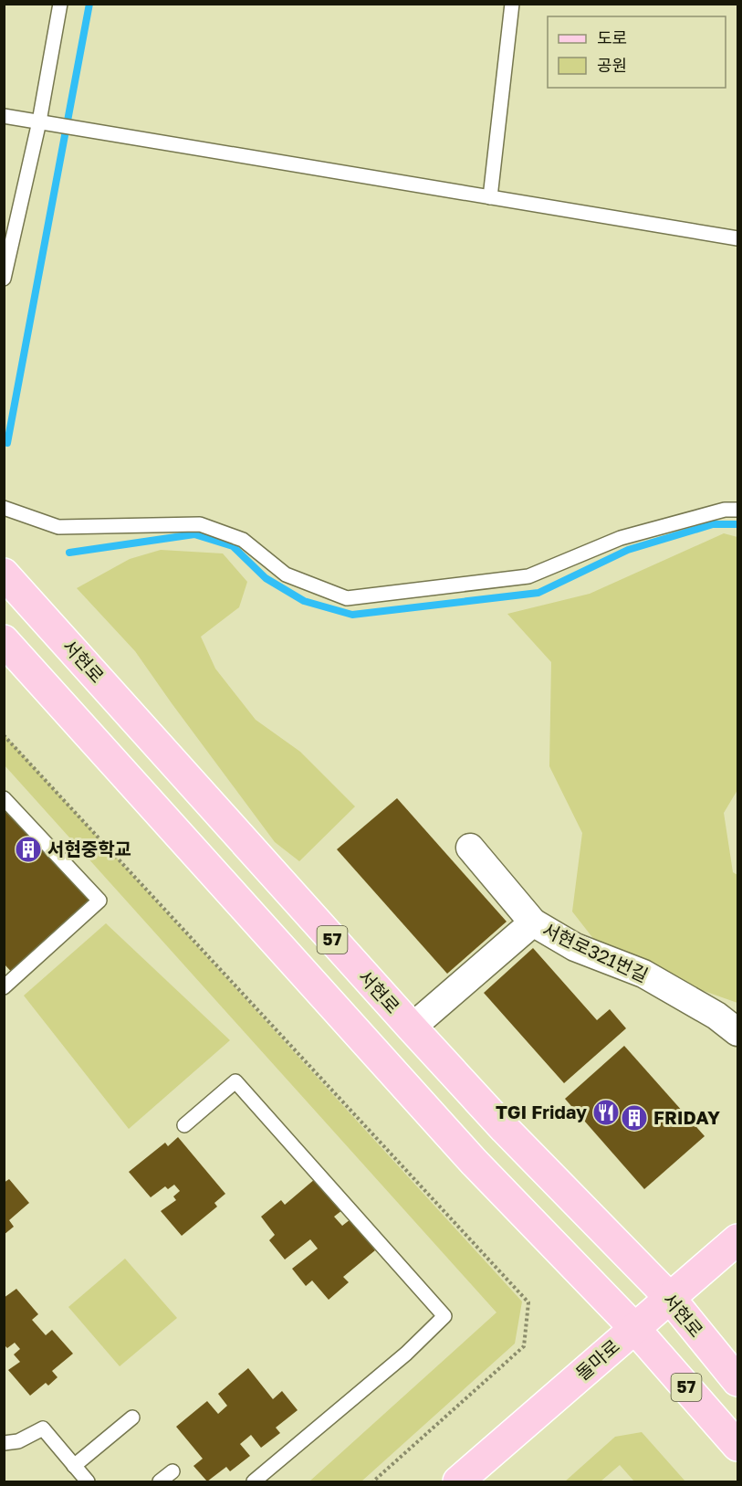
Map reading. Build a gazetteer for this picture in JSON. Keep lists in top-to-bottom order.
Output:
{
  "streets": {
    "main road": ["서현로", "57", "돌마로"],
    "street": ["서현로321번길"]
  },
  "crossings": [
    ["서현로", "서현로321번길"],
    ["서현로", "돌마로"],
    ["57", "돌마로"]
  ],
  "places": {
    "building": ["서현중학교", "FRIDAY"],
    "restaurant": ["TGI Friday"]
  },
  "legend": ["도로", "공원"]
}
